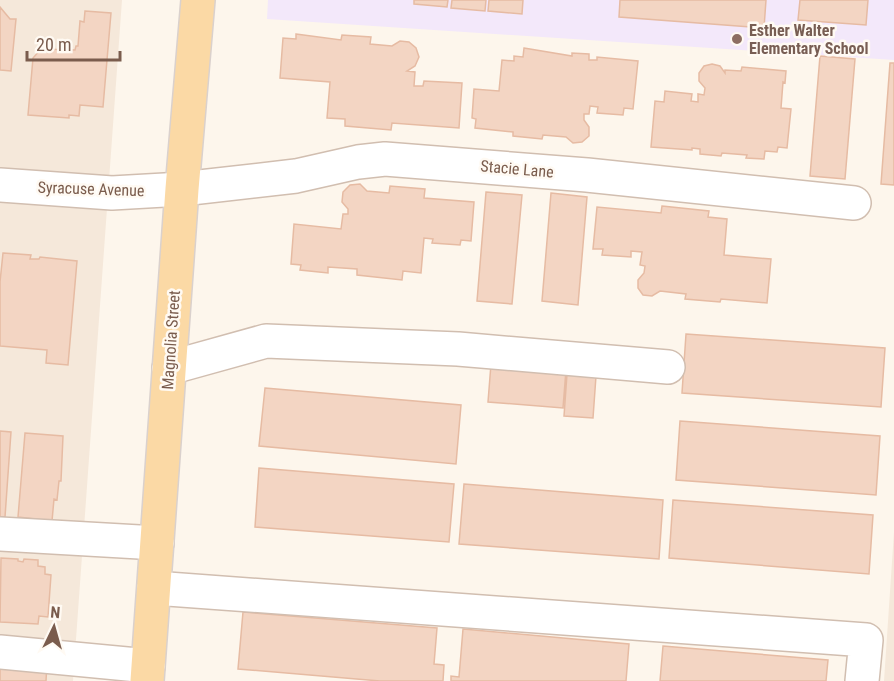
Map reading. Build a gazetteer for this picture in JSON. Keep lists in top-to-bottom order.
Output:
{
  "streets": {
    "main road": ["Magnolia Street"],
    "street": ["Stacie Lane", "Syracuse Avenue"]
  },
  "crossings": [
    ["Stacie Lane", "Syracuse Avenue"],
    ["Stacie Lane", "Magnolia Street"],
    ["Syracuse Avenue", "Magnolia Street"]
  ],
  "places": ["Esther Walter Elementary School"],
  "scale_bar": "20 m",
  "north": "top"
}
